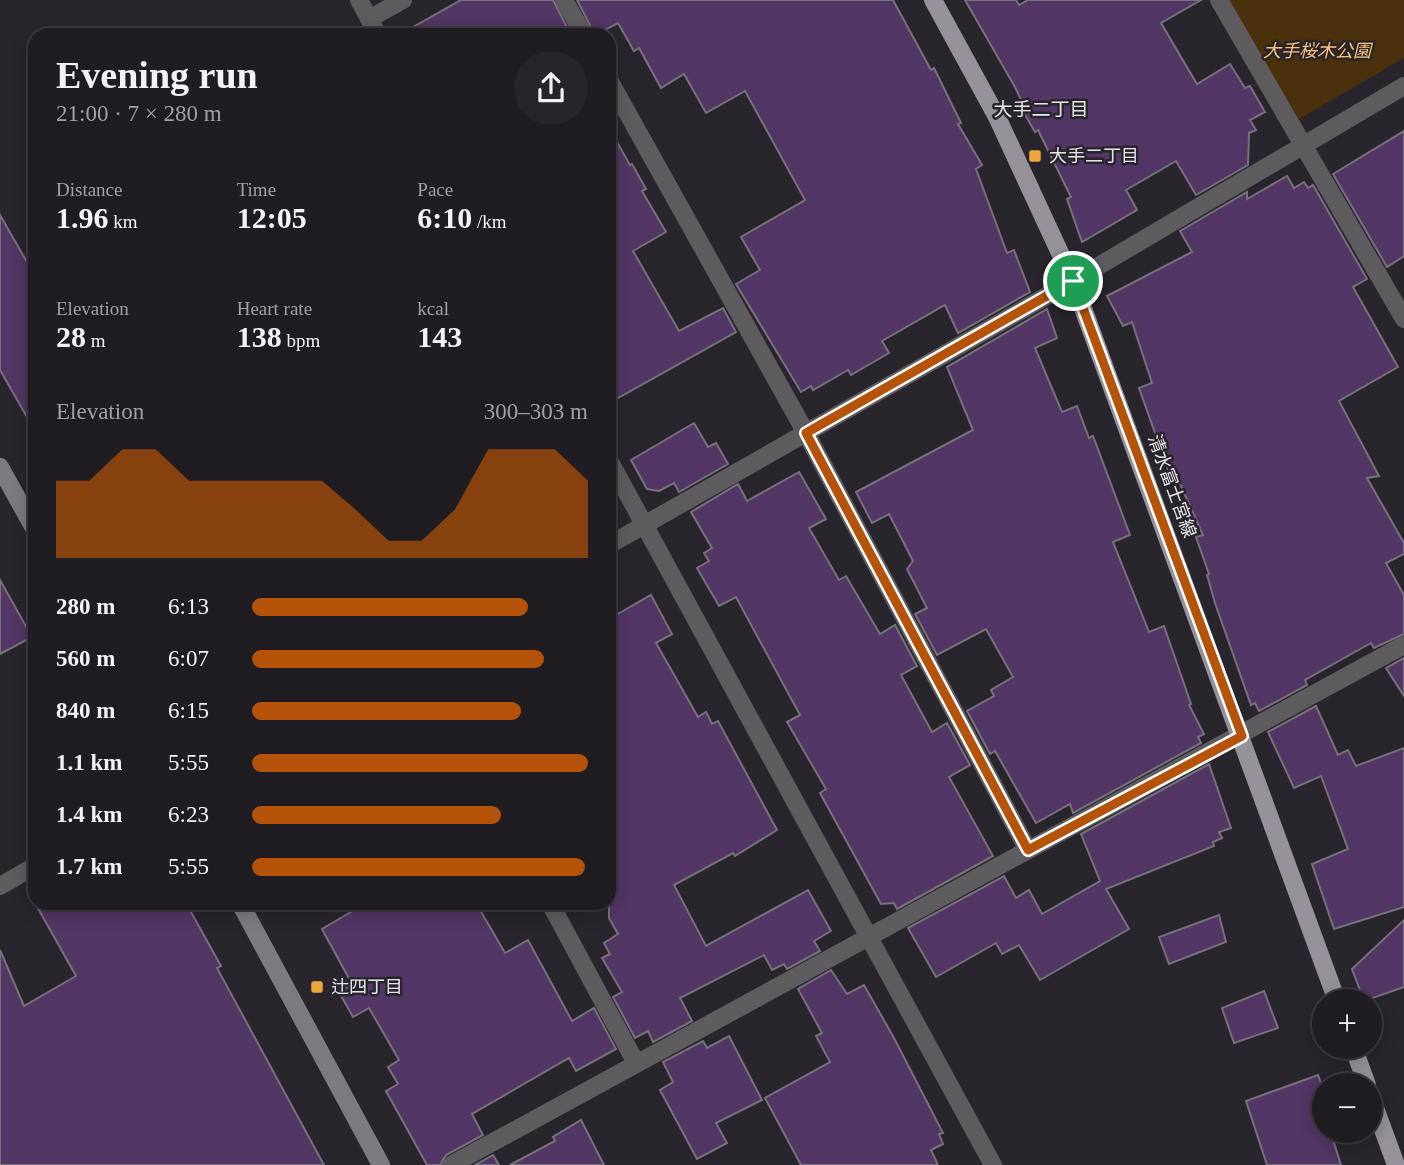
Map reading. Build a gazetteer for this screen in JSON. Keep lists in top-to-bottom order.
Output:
{
  "streets": {
    "main road": ["清水富士宮線"]
  },
  "districts": ["大手二丁目"],
  "parks": ["大手桜木公園"],
  "places": {
    "transit": ["大手二丁目", "辻四丁目"]
  },
  "page": {
    "heading": ["Evening run", "21:00 · 7 × 280 m"],
    "stats": [
      ["Distance", "1.96 km"],
      ["Time", "12:05"],
      ["Pace", "6:10 /km"],
      ["Elevation", "28 m"],
      ["Heart rate", "138 bpm"],
      ["kcal", "143"]
    ],
    "chart": ["Elevation", "300–303 m"],
    "list": [
      {
        "name": "280 m",
        "note": "6:13"
      },
      {
        "name": "560 m",
        "note": "6:07"
      },
      {
        "name": "840 m",
        "note": "6:15"
      },
      {
        "name": "1.1 km",
        "note": "5:55"
      },
      {
        "name": "1.4 km",
        "note": "6:23"
      },
      {
        "name": "1.7 km",
        "note": "5:55"
      }
    ],
    "map_buttons": ["+", "−"]
  }
}
